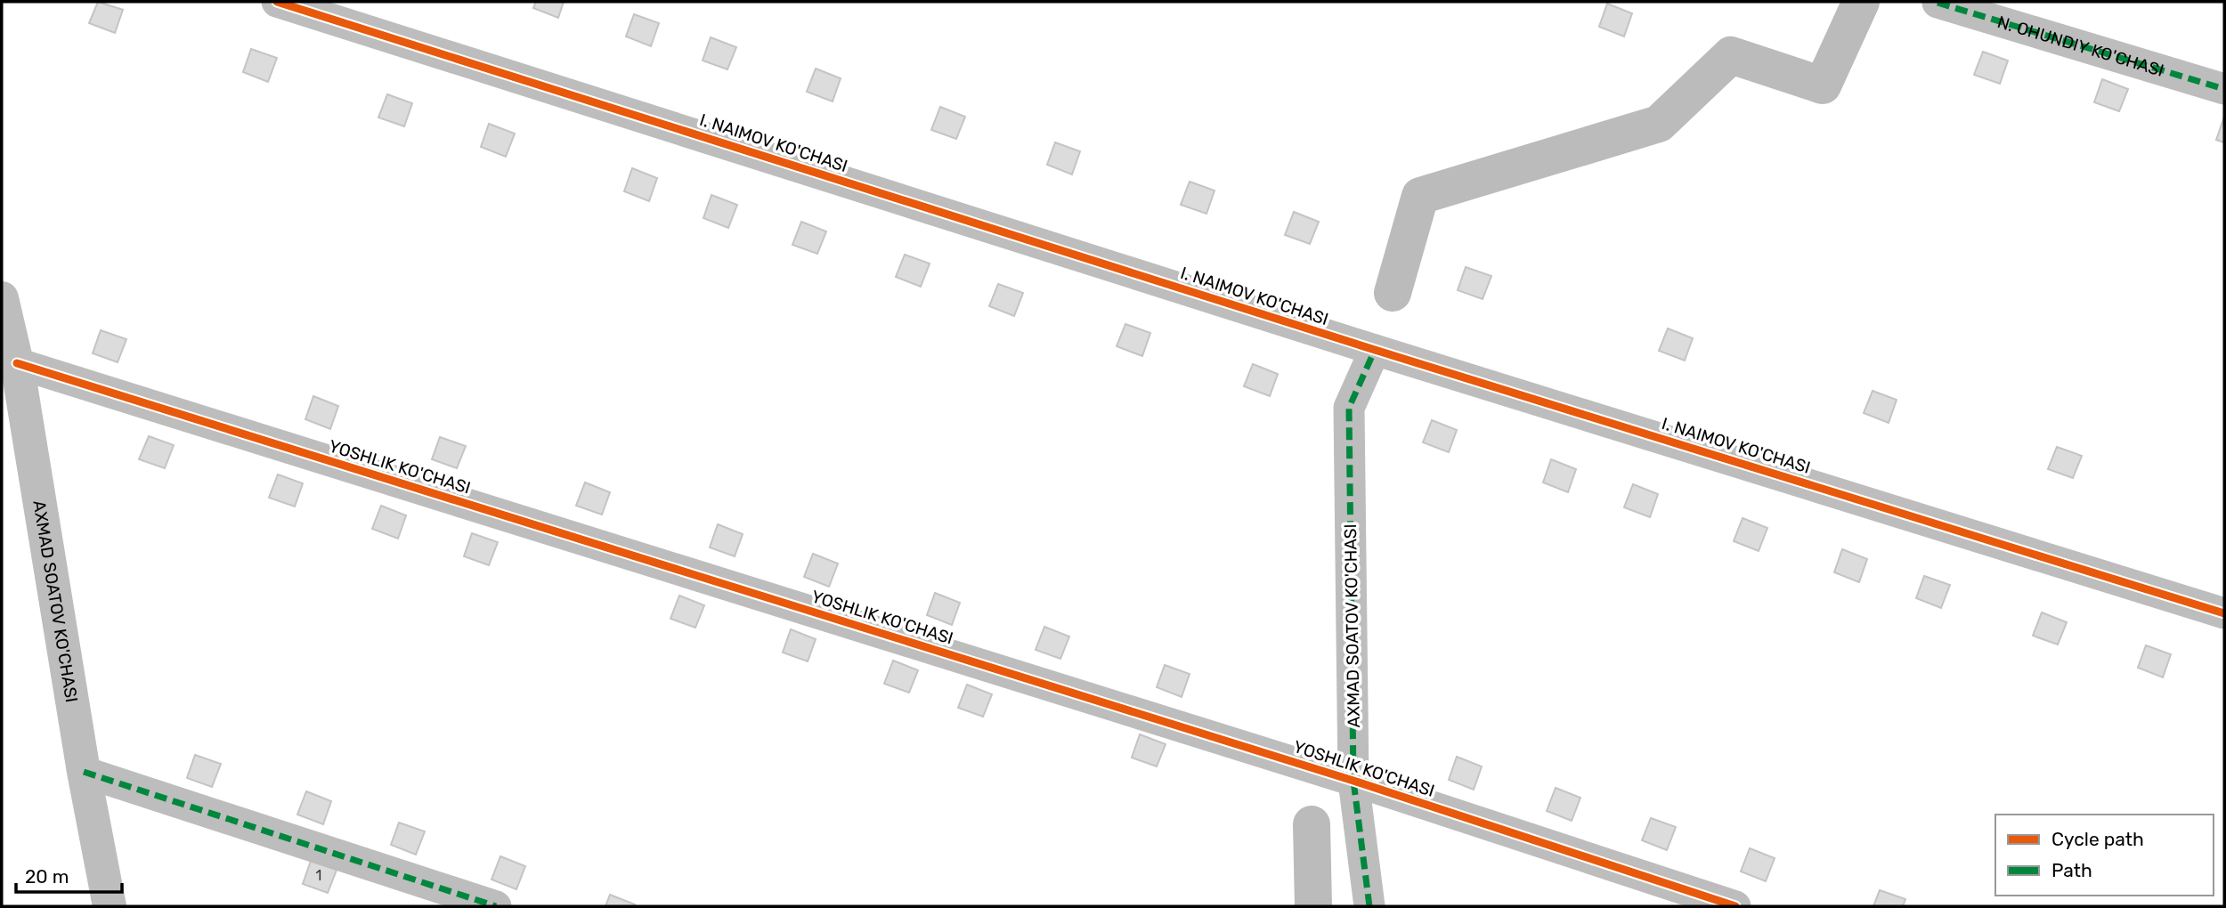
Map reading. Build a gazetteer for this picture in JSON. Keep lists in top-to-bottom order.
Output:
{
  "streets": {
    "street": [
      "N. OHUNDIY KO'CHASI",
      "I. NAIMOV KO'CHASI",
      "YOSHLIK KO'CHASI",
      "AXMAD SOATOV KO'CHASI"
    ]
  },
  "crossings": [
    ["I. NAIMOV KO'CHASI", "AXMAD SOATOV KO'CHASI"],
    ["YOSHLIK KO'CHASI", "AXMAD SOATOV KO'CHASI"]
  ],
  "house_numbers": ["1"],
  "legend": ["Cycle path", "Path"],
  "scale_bar": "20 m"
}
